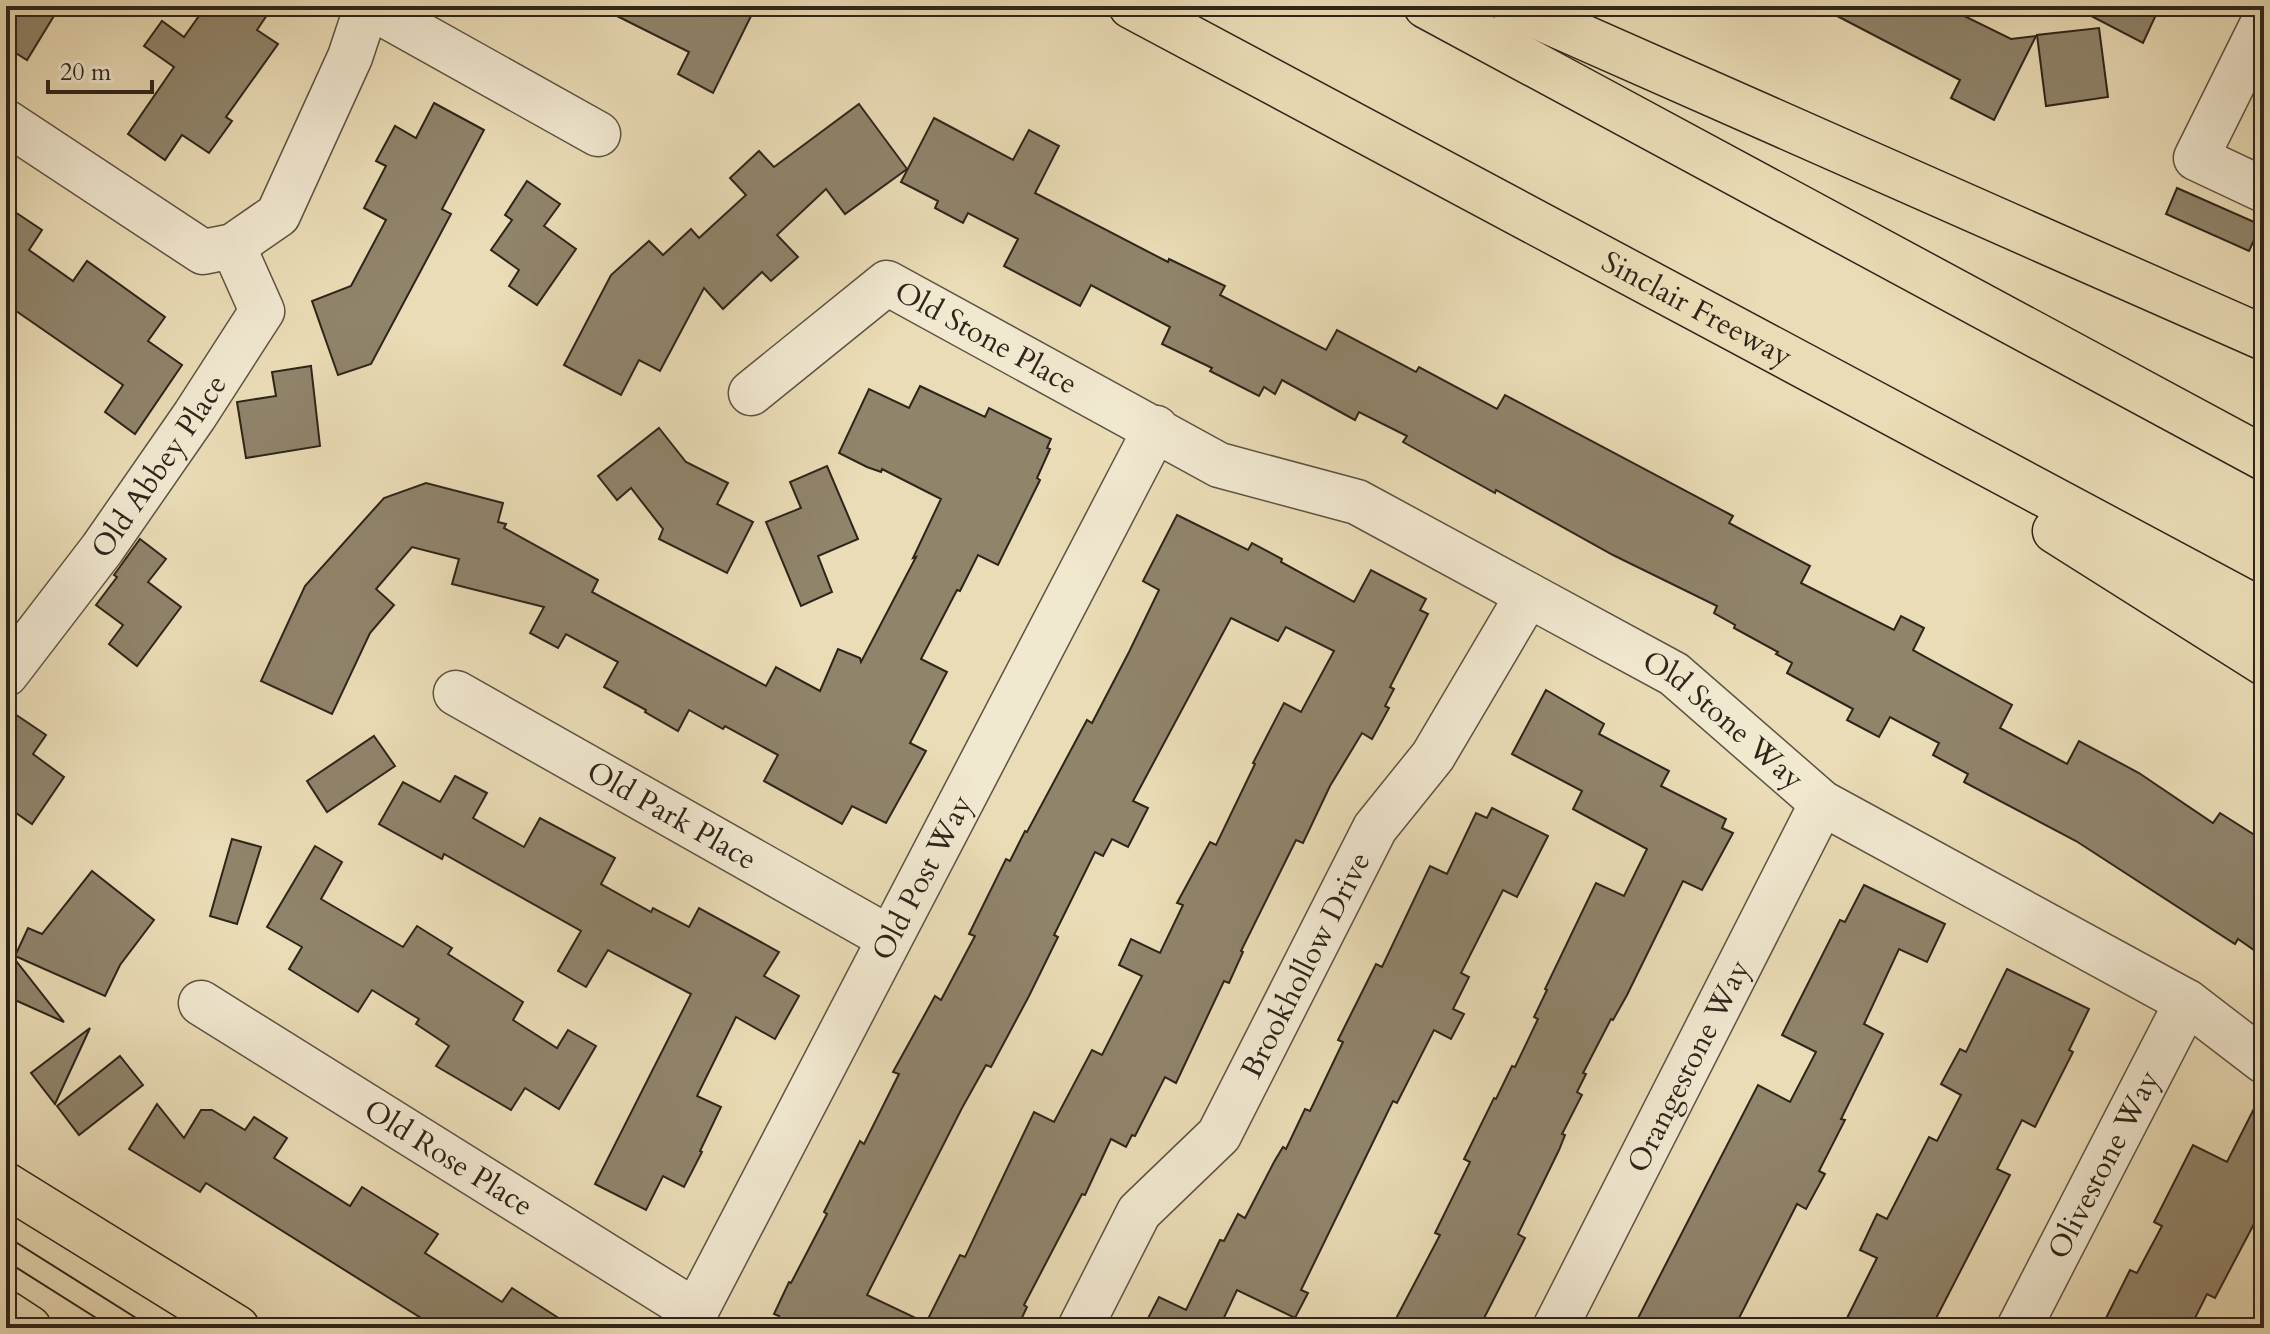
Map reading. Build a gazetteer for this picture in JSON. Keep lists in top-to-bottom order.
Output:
{
  "streets": {
    "main road": ["Sinclair Freeway"],
    "street": [
      "Old Stone Place",
      "Old Abbey Place",
      "Old Stone Way",
      "Old Park Place",
      "Old Post Way",
      "Brookhollow Drive",
      "Orangestone Way",
      "Old Rose Place",
      "Olivestone Way"
    ]
  },
  "crossings": [
    ["Old Stone Place", "Old Stone Way"],
    ["Old Stone Place", "Old Post Way"],
    ["Old Stone Way", "Old Post Way"],
    ["Old Stone Way", "Brookhollow Drive"],
    ["Old Stone Way", "Orangestone Way"],
    ["Old Stone Way", "Olivestone Way"],
    ["Old Park Place", "Old Post Way"],
    ["Old Post Way", "Old Rose Place"]
  ],
  "scale_bar": "20 m"
}
